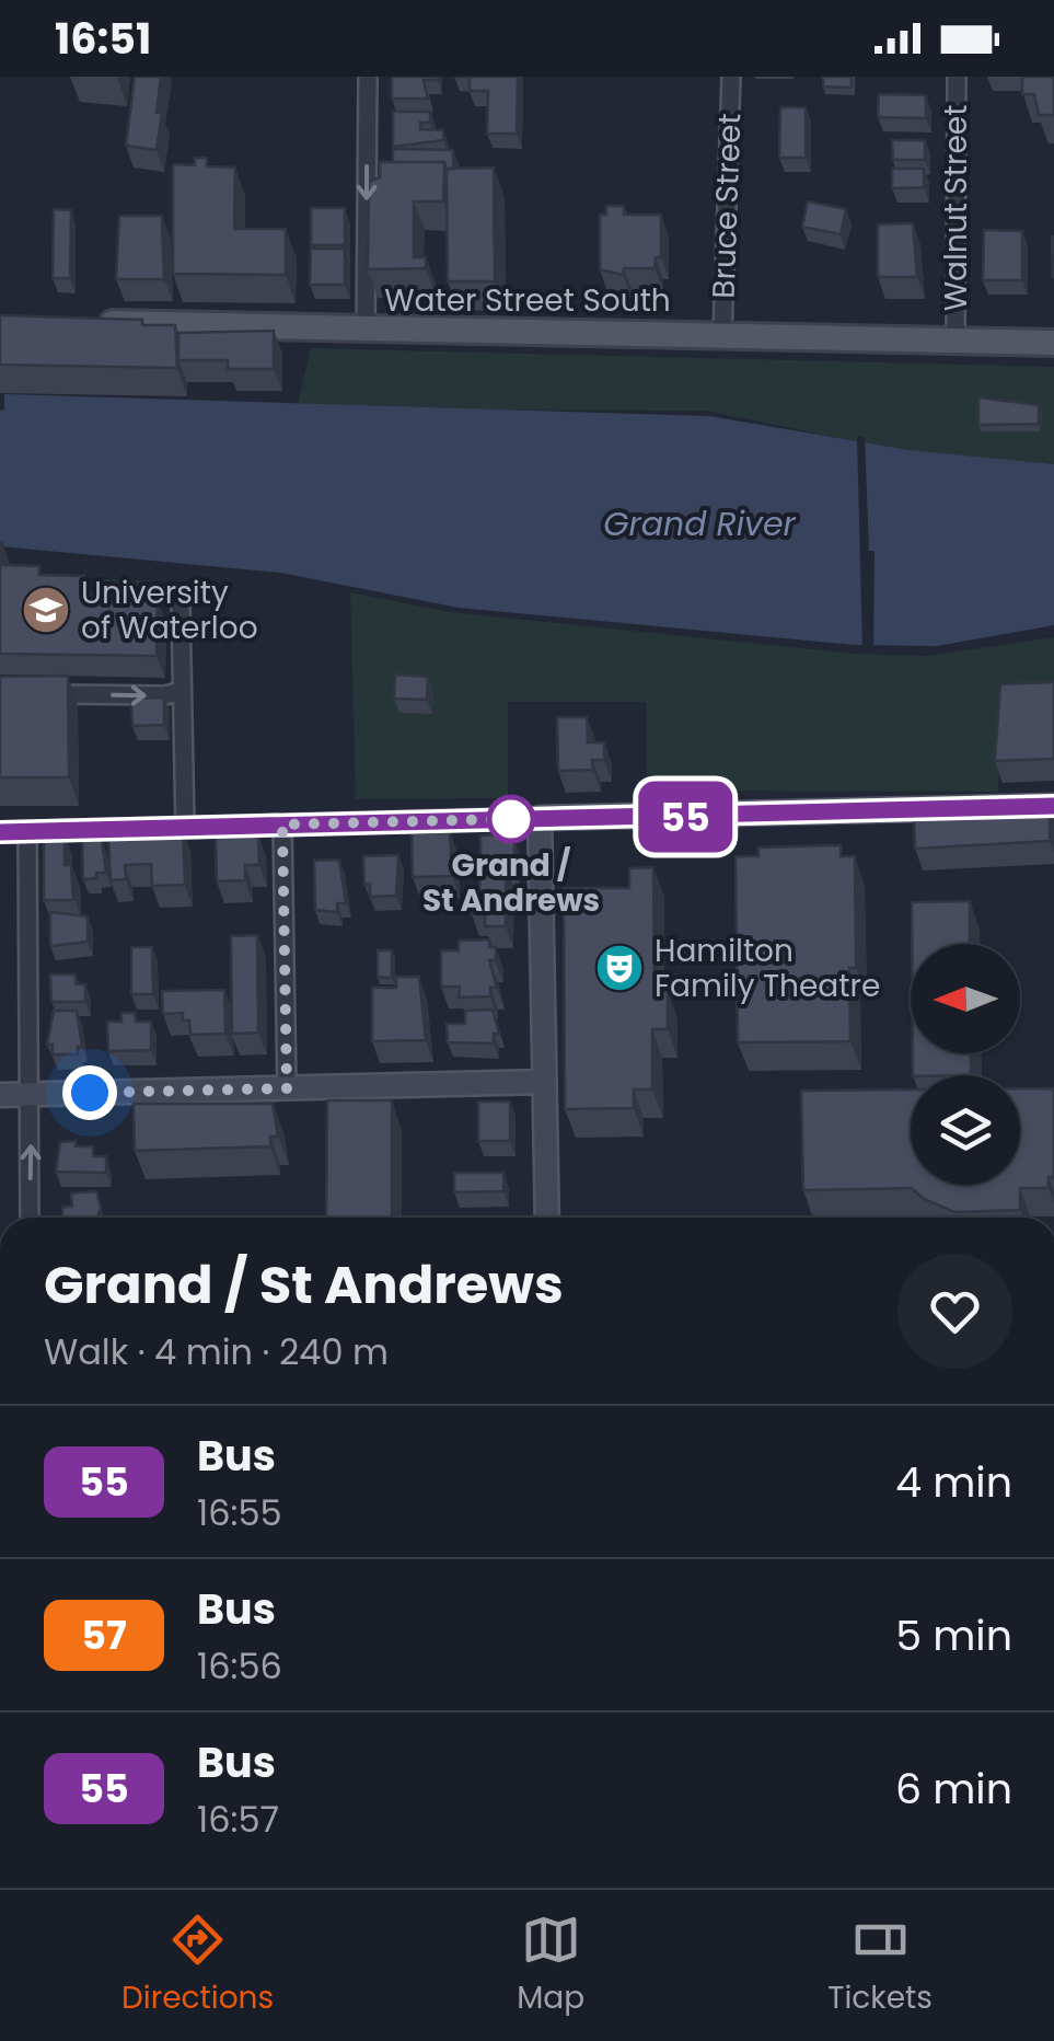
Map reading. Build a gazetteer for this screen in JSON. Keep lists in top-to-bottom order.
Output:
{
  "streets": {
    "main road": ["Water Street South"],
    "street": ["Bruce Street", "Walnut Street"]
  },
  "crossings": [
    ["Bruce Street", "Water Street South"],
    ["Walnut Street", "Water Street South"]
  ],
  "water": ["Grand River"],
  "places": {
    "school or university": ["University of Waterloo"],
    "other": ["Grand / St Andrews"],
    "theatre": ["Hamilton Family Theatre"]
  },
  "lines": ["bus line 55"],
  "north": "left",
  "page": {
    "status": "16:51",
    "on_map": "55",
    "heading": ["Grand / St Andrews", "Walk · 4 min · 240 m"],
    "list": [
      {
        "mark": "55",
        "name": "Bus",
        "note": "16:55",
        "value": "4 min"
      },
      {
        "mark": "57",
        "name": "Bus",
        "note": "16:56",
        "value": "5 min"
      },
      {
        "mark": "55",
        "name": "Bus",
        "note": "16:57",
        "value": "6 min"
      }
    ],
    "tabs": ["Directions", "Map", "Tickets"]
  }
}
